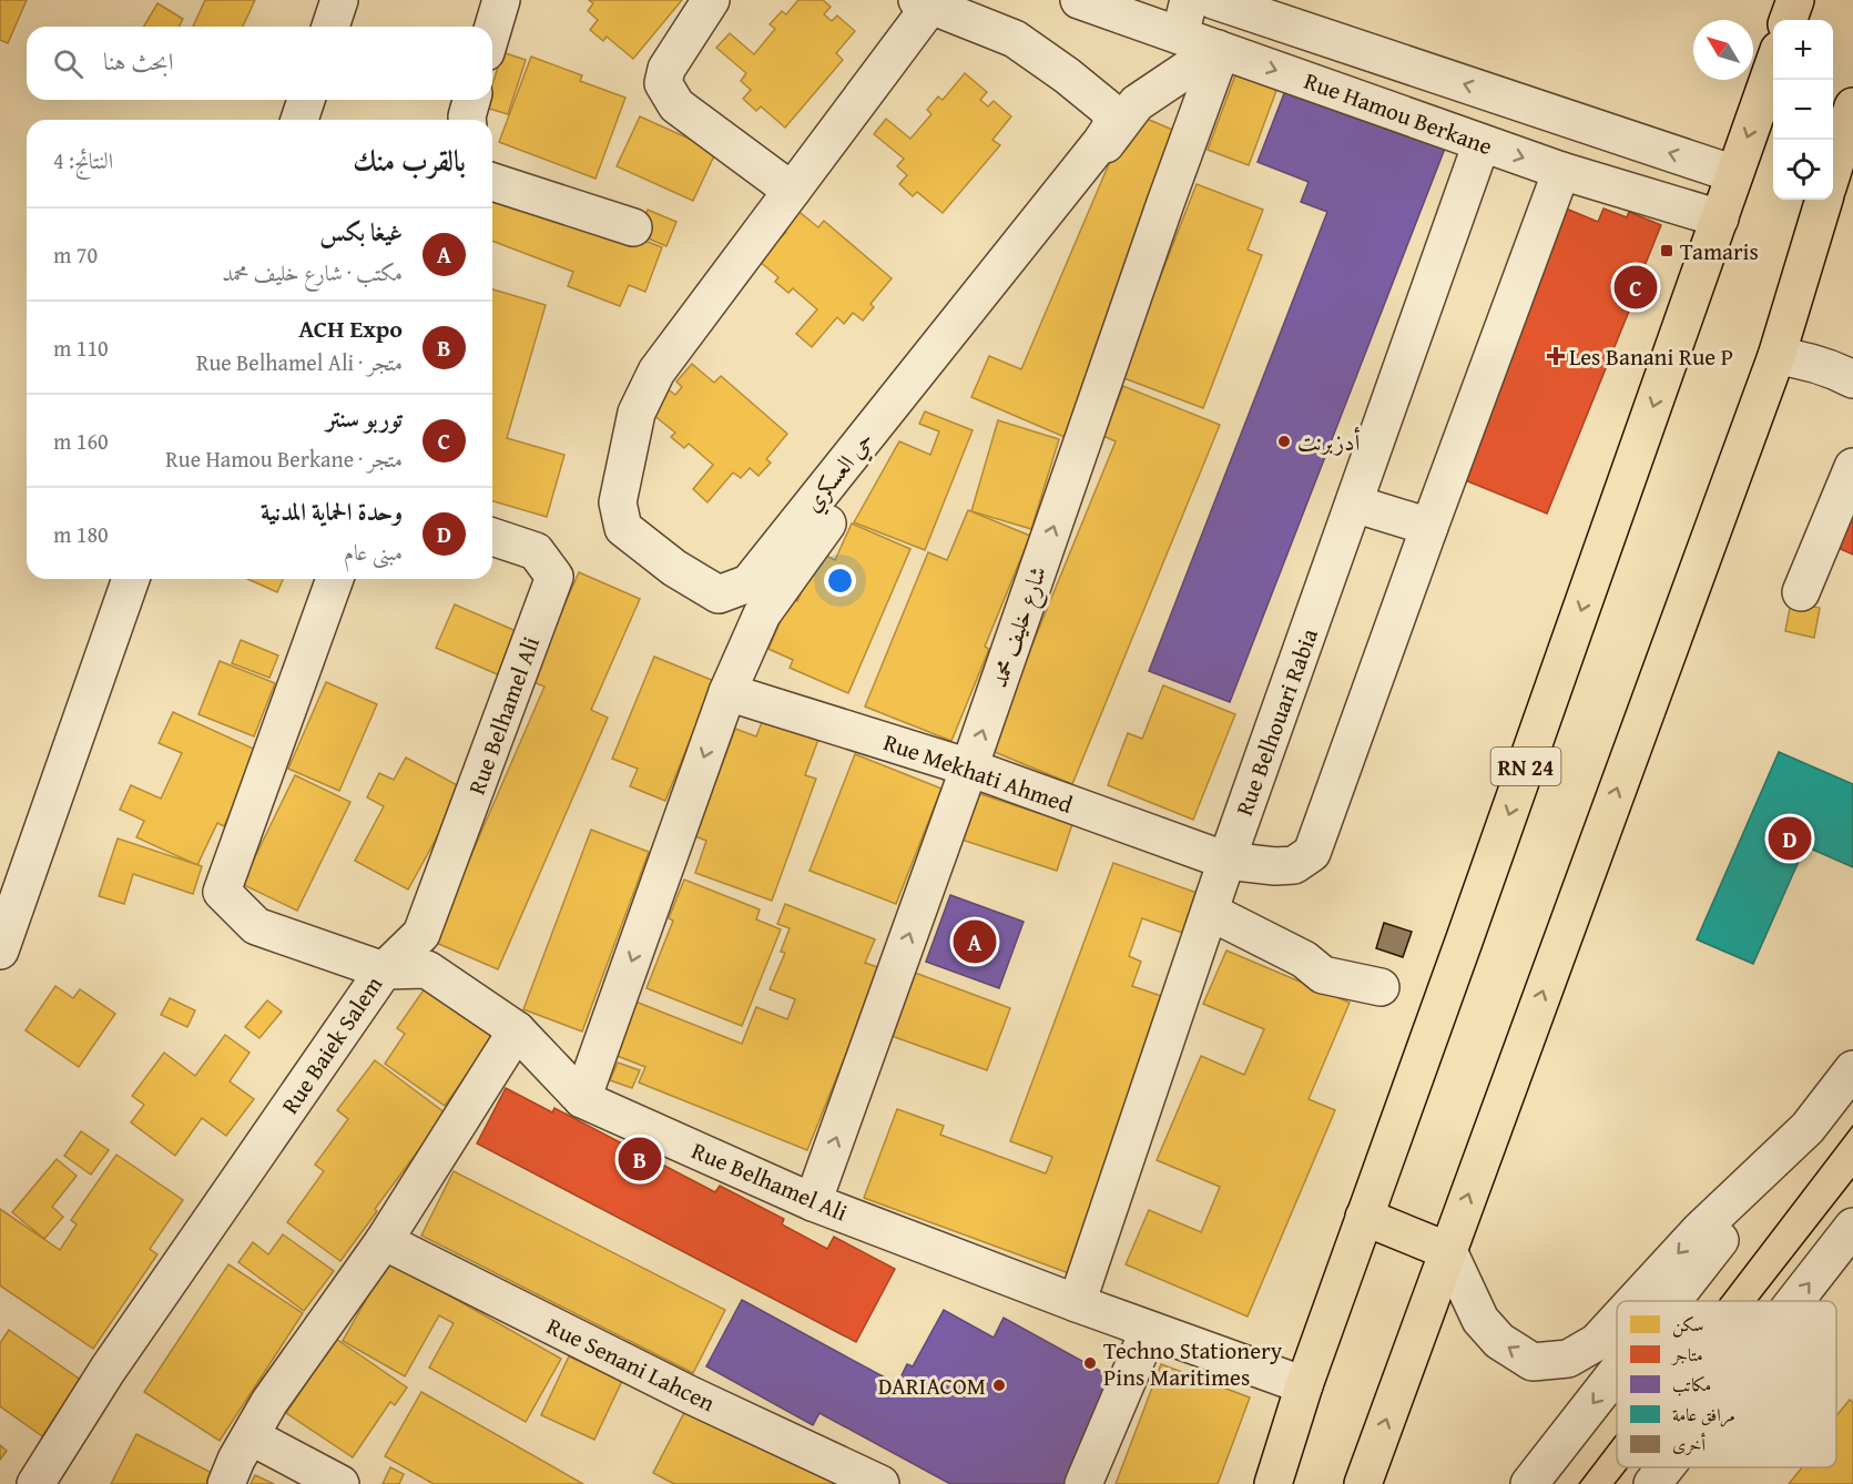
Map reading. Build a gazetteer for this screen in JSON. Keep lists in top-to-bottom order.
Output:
{
  "streets": {
    "main road": ["RN 24"],
    "street": [
      "Rue Hamou Berkane",
      "حي العسكري",
      "شارع خليف محمد",
      "Rue Belhamel Ali",
      "Rue Belhouari Rabia",
      "Rue Mekhati Ahmed",
      "Rue Baiek Salem",
      "Rue Senani Lahcen"
    ]
  },
  "crossings": [
    ["Rue Hamou Berkane", "شارع خليف محمد"],
    ["Rue Hamou Berkane", "Rue Belhouari Rabia"],
    ["Rue Hamou Berkane", "RN 24"],
    ["Rue Hamou Berkane", "Rue Mekhati Ahmed"],
    ["شارع خليف محمد", "Rue Belhamel Ali"],
    ["شارع خليف محمد", "Rue Mekhati Ahmed"],
    ["Rue Belhamel Ali", "Rue Belhouari Rabia"],
    ["Rue Belhamel Ali", "RN 24"],
    ["Rue Belhamel Ali", "Rue Baiek Salem"],
    ["Rue Belhouari Rabia", "Rue Mekhati Ahmed"]
  ],
  "places": {
    "transit": ["Tamaris"],
    "health": ["Les Banani Rue P"],
    "other": ["أدزبرنت", "Techno Stationery Pins Maritimes", "DARIACOM"]
  },
  "legend": [
    "سكن",
    "متاجر",
    "مكاتب",
    "مرافق عامة",
    "أخرى"
  ],
  "north": "top left",
  "page": {
    "map_buttons": ["+", "−"],
    "search": "ابحث هنا",
    "heading": ["بالقرب منك", "النتائج: 4"],
    "list": [
      {
        "mark": "A",
        "name": "غيغا بكس",
        "note": "مكتب · شارع خليف محمد",
        "value": "70 m"
      },
      {
        "mark": "B",
        "name": "ACH Expo",
        "note": "متجر · Rue Belhamel Ali",
        "value": "110 m"
      },
      {
        "mark": "C",
        "name": "توربو سنتر",
        "note": "متجر · Rue Hamou Berkane",
        "value": "160 m"
      },
      {
        "mark": "D",
        "name": "وحدة الحماية المدنية",
        "note": "مبنى عام",
        "value": "180 m"
      }
    ],
    "pins": [
      "C",
      "D",
      "A",
      "B"
    ]
  }
}
